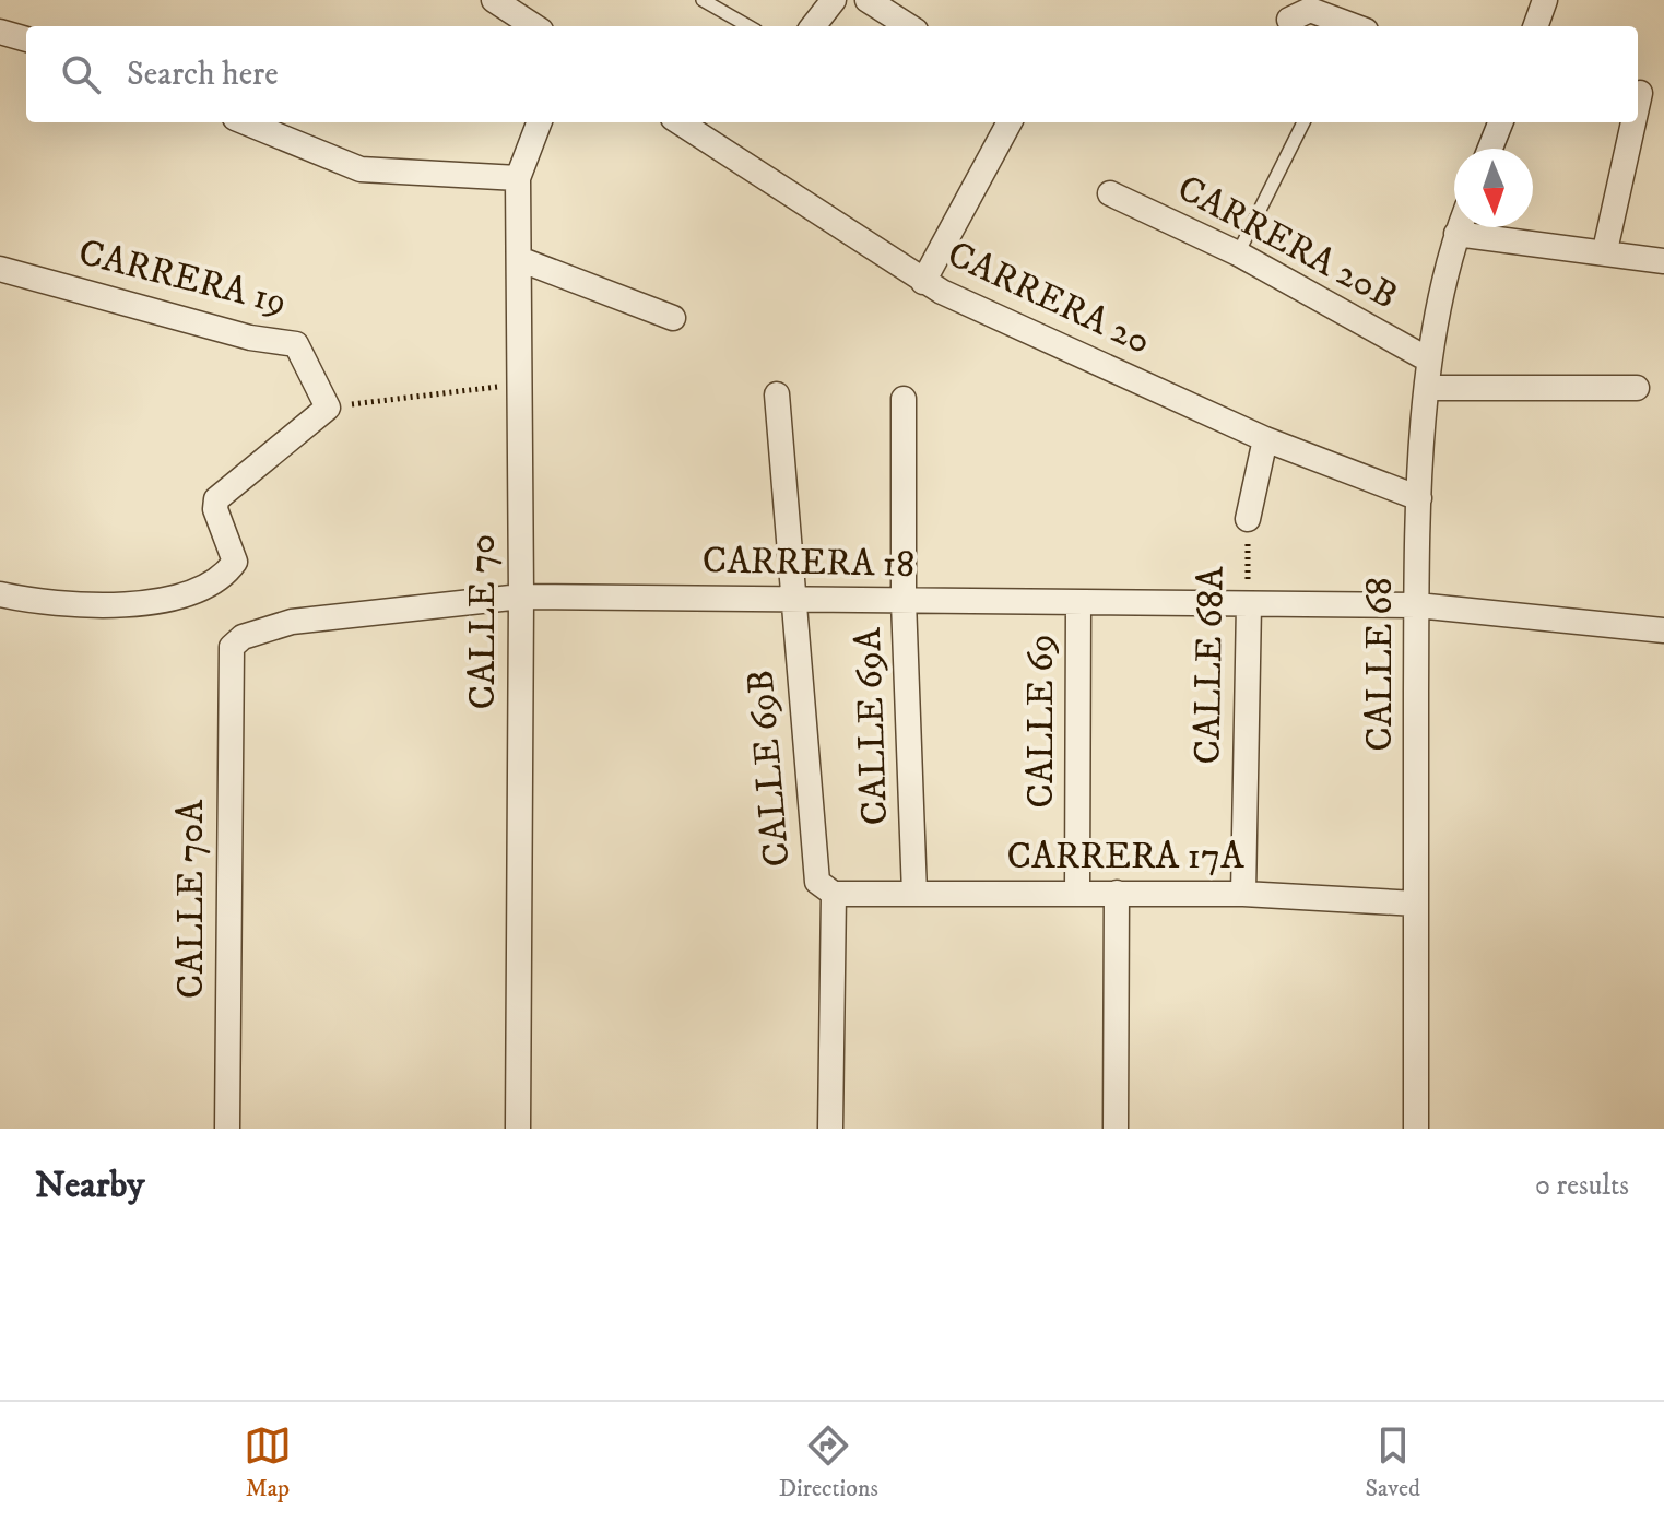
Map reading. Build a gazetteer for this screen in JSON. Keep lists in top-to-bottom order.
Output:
{
  "streets": {
    "street": [
      "CARRERA 20B",
      "CARRERA 19",
      "CARRERA 20",
      "CARRERA 18",
      "CALLE 70",
      "CALLE 68",
      "CALLE 68A",
      "CALLE 69",
      "CALLE 69A",
      "CALLE 69B",
      "CARRERA 17A",
      "CALLE 70A"
    ]
  },
  "crossings": [
    ["CARRERA 20B", "CALLE 68"],
    ["CARRERA 20", "CALLE 68"],
    ["CARRERA 20", "CALLE 68A"],
    ["CARRERA 18", "CALLE 70"],
    ["CARRERA 18", "CALLE 68"],
    ["CARRERA 18", "CALLE 68A"],
    ["CARRERA 18", "CALLE 69"],
    ["CARRERA 18", "CALLE 69A"],
    ["CARRERA 18", "CALLE 69B"],
    ["CARRERA 18", "CALLE 70A"],
    ["CALLE 68", "CARRERA 17A"],
    ["CALLE 68A", "CARRERA 17A"],
    ["CALLE 69", "CARRERA 17A"],
    ["CALLE 69A", "CARRERA 17A"],
    ["CALLE 69B", "CARRERA 17A"]
  ],
  "north": "bottom",
  "page": {
    "search": "Search here",
    "heading": ["Nearby", "0 results"],
    "nav": ["Map", "Directions", "Saved"]
  }
}
